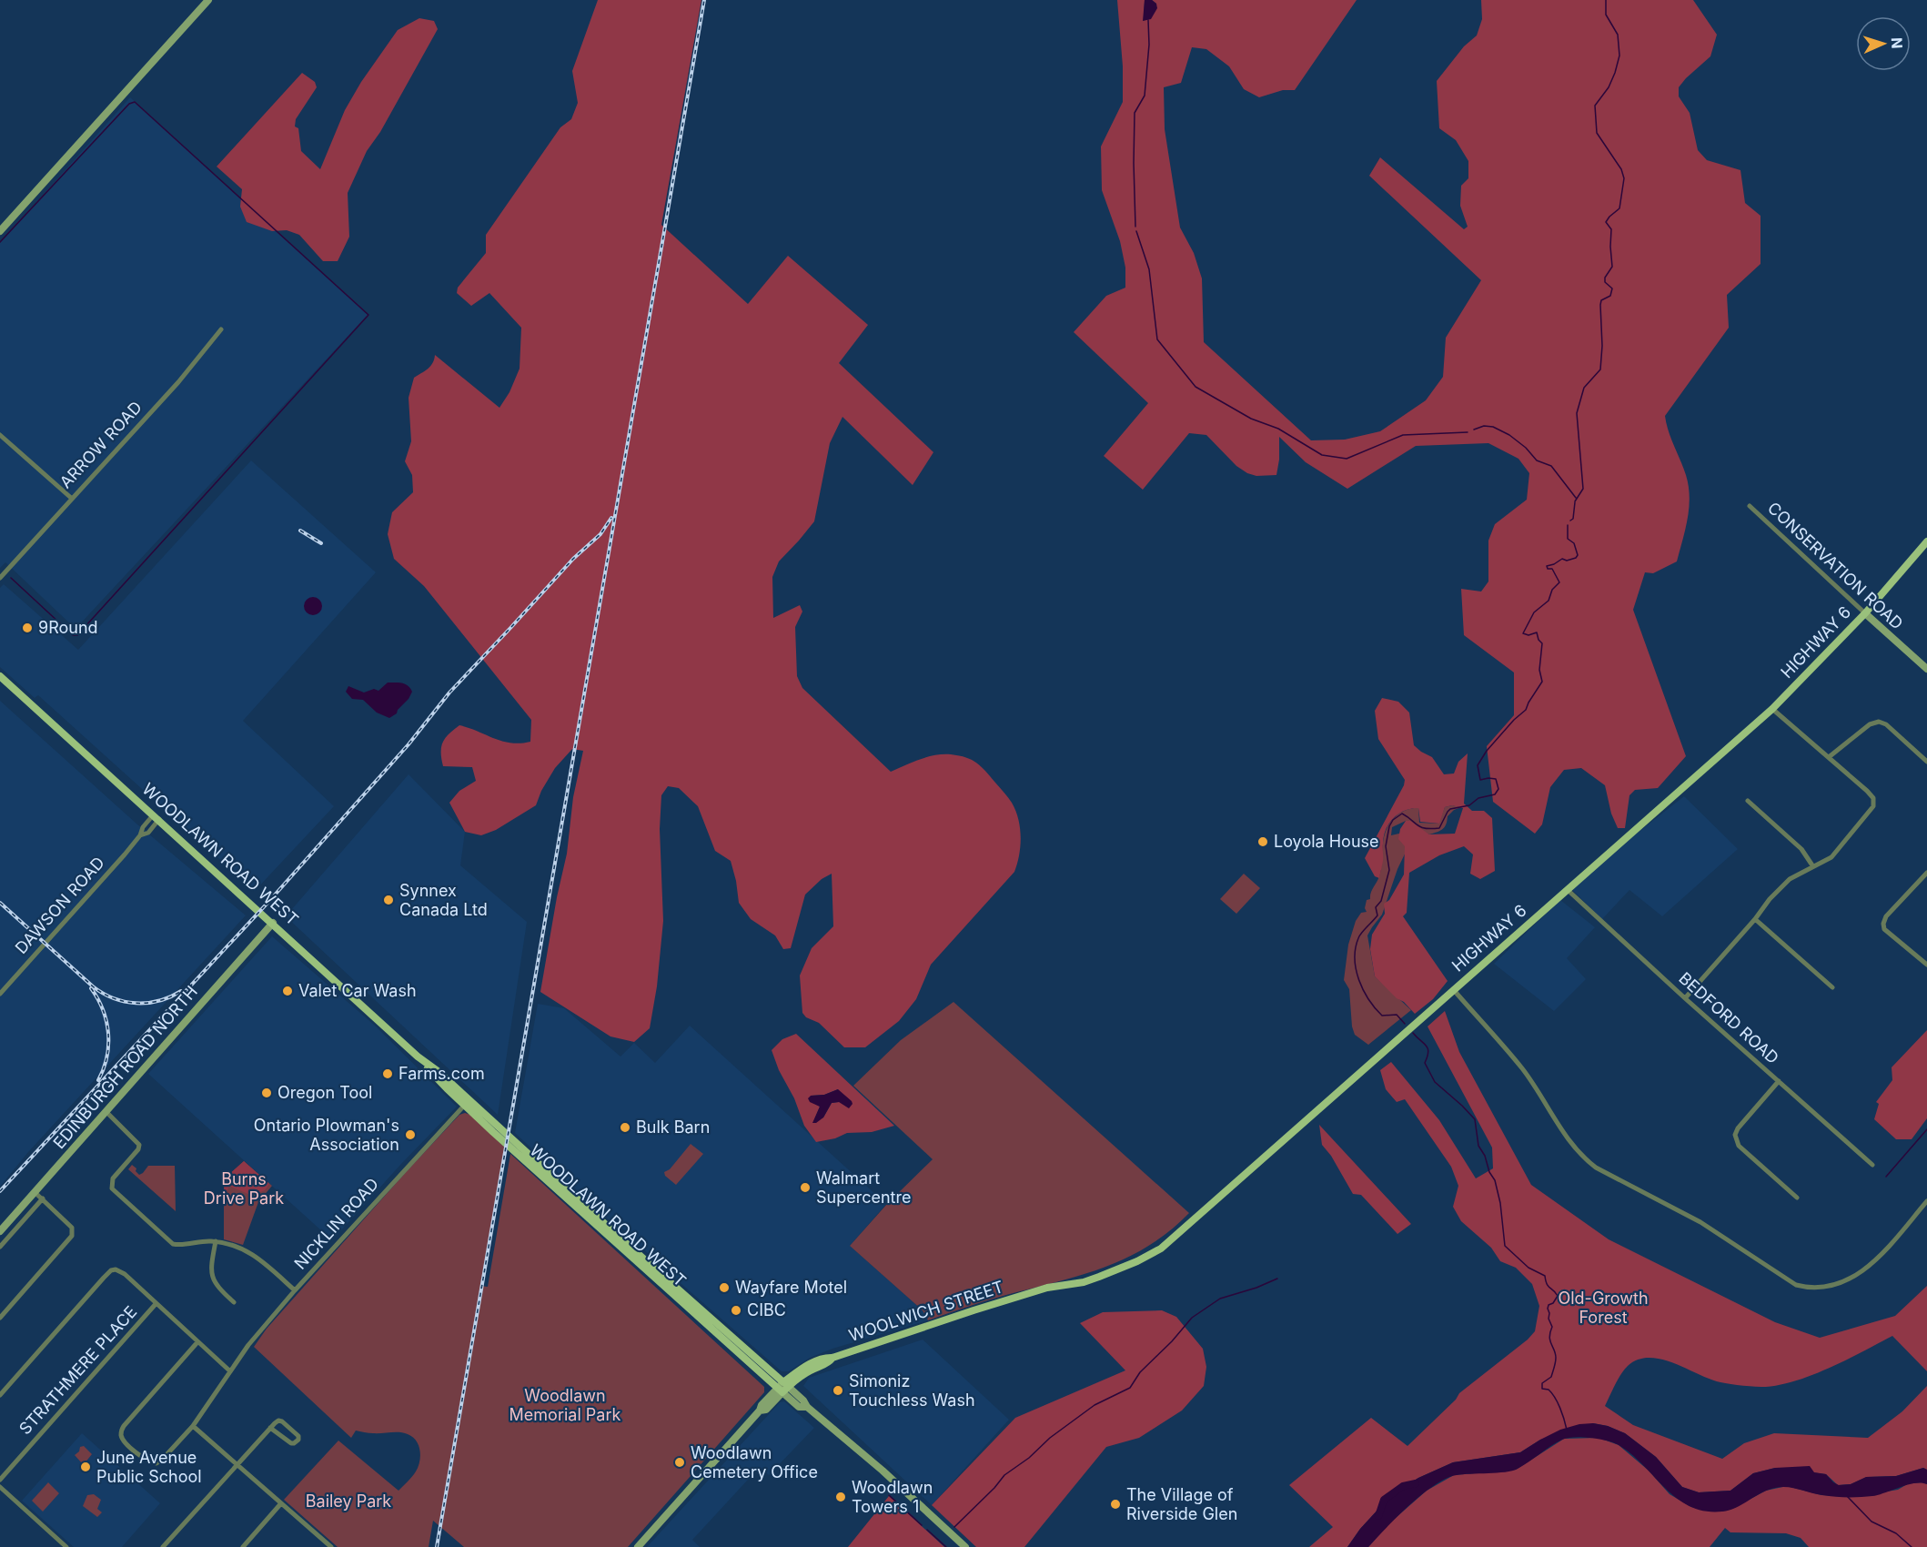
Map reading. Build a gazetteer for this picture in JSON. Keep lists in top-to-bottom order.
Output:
{
  "streets": {
    "main road": [
      "CONSERVATION ROAD",
      "HIGHWAY 6",
      "WOODLAWN ROAD WEST",
      "EDINBURGH ROAD NORTH",
      "WOOLWICH STREET"
    ],
    "street": [
      "ARROW ROAD",
      "DAWSON ROAD",
      "BEDFORD ROAD",
      "NICKLIN ROAD",
      "STRATHMERE PLACE"
    ]
  },
  "crossings": [
    ["CONSERVATION ROAD", "HIGHWAY 6"],
    ["HIGHWAY 6", "BEDFORD ROAD"],
    ["HIGHWAY 6", "WOOLWICH STREET"],
    ["WOODLAWN ROAD WEST", "DAWSON ROAD"],
    ["WOODLAWN ROAD WEST", "EDINBURGH ROAD NORTH"],
    ["WOODLAWN ROAD WEST", "NICKLIN ROAD"],
    ["WOODLAWN ROAD WEST", "WOOLWICH STREET"]
  ],
  "parks": [
    "Burns Drive Park",
    "Old-Growth Forest",
    "Woodlawn Memorial Park",
    "Bailey Park"
  ],
  "places": [
    "9Round",
    "Loyola House",
    "Synnex Canada Ltd",
    "Valet Car Wash",
    "Farms.com",
    "Oregon Tool",
    "Bulk Barn",
    "Ontario Plowman's Association",
    "Walmart Supercentre",
    "Wayfare Motel",
    "CIBC",
    "Simoniz Touchless Wash",
    "Woodlawn Cemetery Office",
    "June Avenue Public School",
    "Woodlawn Towers 1",
    "The Village of Riverside Glen"
  ],
  "north": "right"
}
